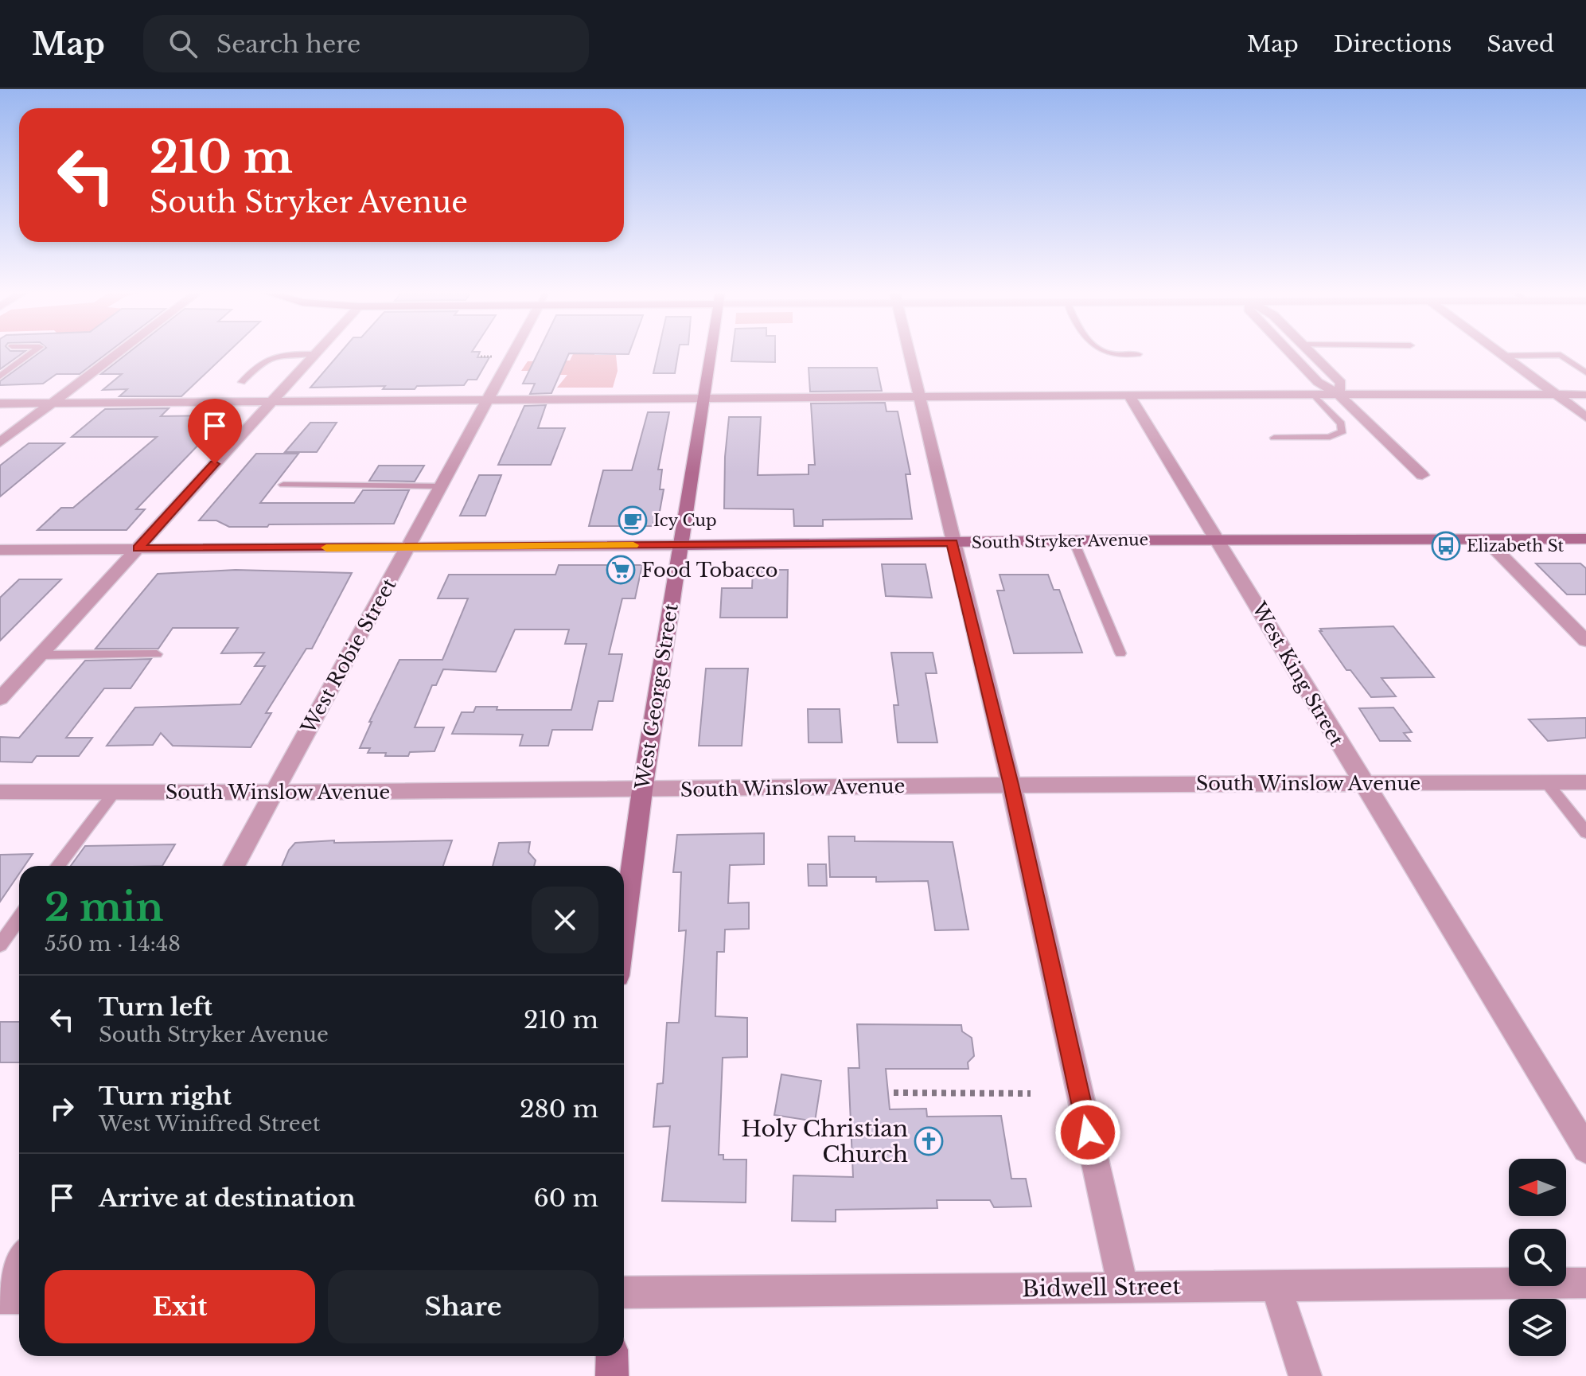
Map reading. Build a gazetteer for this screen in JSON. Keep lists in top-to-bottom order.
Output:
{
  "streets": {
    "street": [
      "South Stryker Avenue",
      "West Robie Street",
      "West King Street",
      "West George Street",
      "South Winslow Avenue",
      "Bidwell Street"
    ]
  },
  "crossings": [
    ["South Stryker Avenue", "West Robie Street"],
    ["South Stryker Avenue", "West King Street"],
    ["South Stryker Avenue", "West George Street"],
    ["West Robie Street", "South Winslow Avenue"],
    ["West King Street", "South Winslow Avenue"],
    ["West George Street", "South Winslow Avenue"]
  ],
  "places": {
    "cafe": ["Icy Cup"],
    "bus stop": ["Elizabeth St"],
    "supermarket": ["Food Tobacco"],
    "church": ["Holy Christian Church"]
  },
  "north": "left",
  "page": {
    "header": "Map",
    "search": "Search here",
    "nav": ["Map", "Directions", "Saved"],
    "turn": ["210 m", "South Stryker Avenue"],
    "heading": ["2 min", "550 m · 14:48"],
    "list": [
      {
        "name": "Turn left",
        "note": "South Stryker Avenue",
        "value": "210 m"
      },
      {
        "name": "Turn right",
        "note": "West Winifred Street",
        "value": "280 m"
      },
      {
        "name": "Arrive at destination",
        "value": "60 m"
      }
    ],
    "buttons": ["Exit", "Share"]
  }
}
